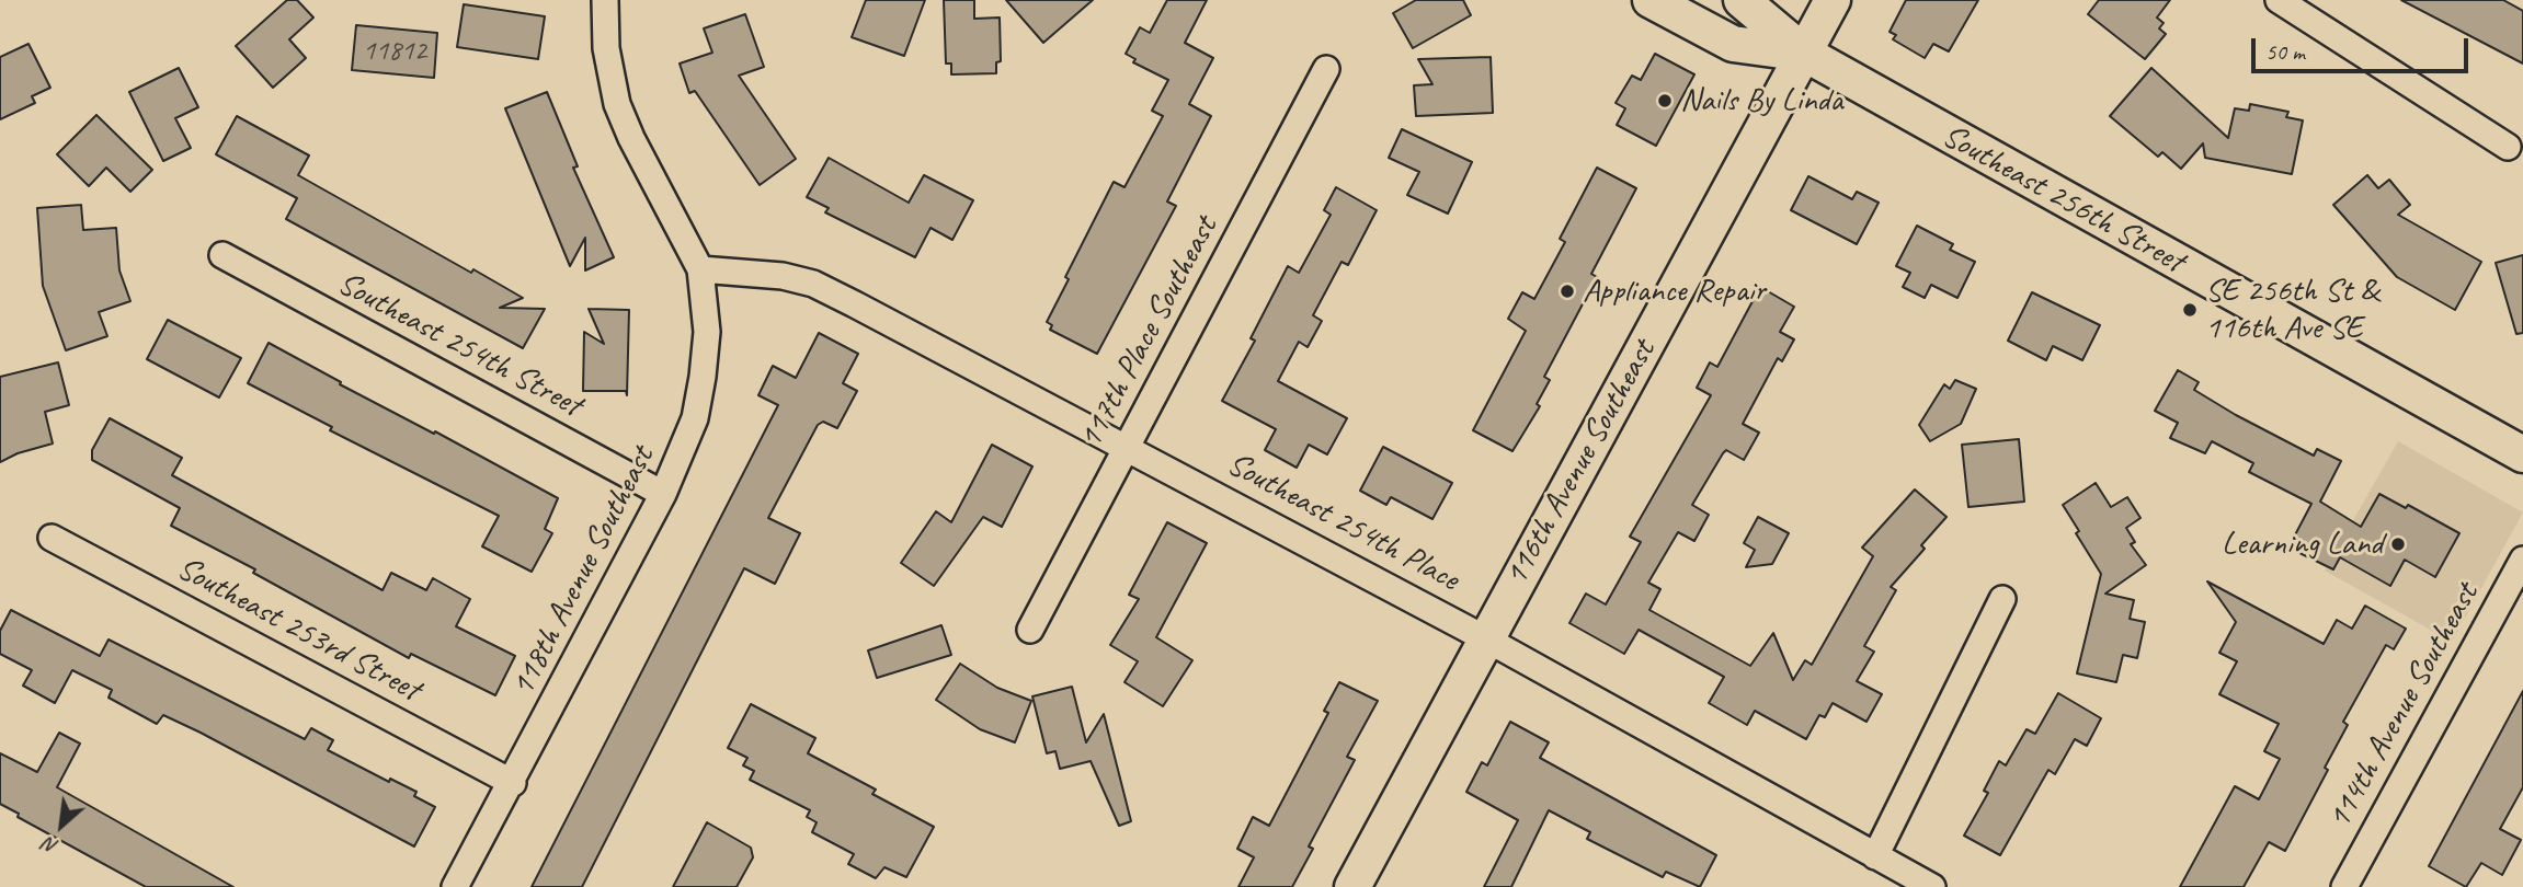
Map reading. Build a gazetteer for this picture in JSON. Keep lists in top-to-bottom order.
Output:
{
  "streets": {
    "main road": ["Southeast 256th Street", "116th Avenue Southeast"],
    "street": [
      "117th Place Southeast",
      "Southeast 254th Street",
      "Southeast 254th Place",
      "118th Avenue Southeast",
      "Southeast 253rd Street",
      "114th Avenue Southeast"
    ]
  },
  "crossings": [
    ["Southeast 256th Street", "116th Avenue Southeast"],
    ["117th Place Southeast", "Southeast 254th Place"],
    ["Southeast 254th Street", "118th Avenue Southeast"],
    ["116th Avenue Southeast", "Southeast 254th Place"],
    ["Southeast 254th Place", "118th Avenue Southeast"],
    ["118th Avenue Southeast", "Southeast 253rd Street"]
  ],
  "places": [
    "Nails By Linda",
    "Appliance Repair",
    "SE 256th St & 116th Ave SE",
    "Learning Land"
  ],
  "house_numbers": ["11812"],
  "scale_bar": "50 m",
  "north": "bottom left"
}
